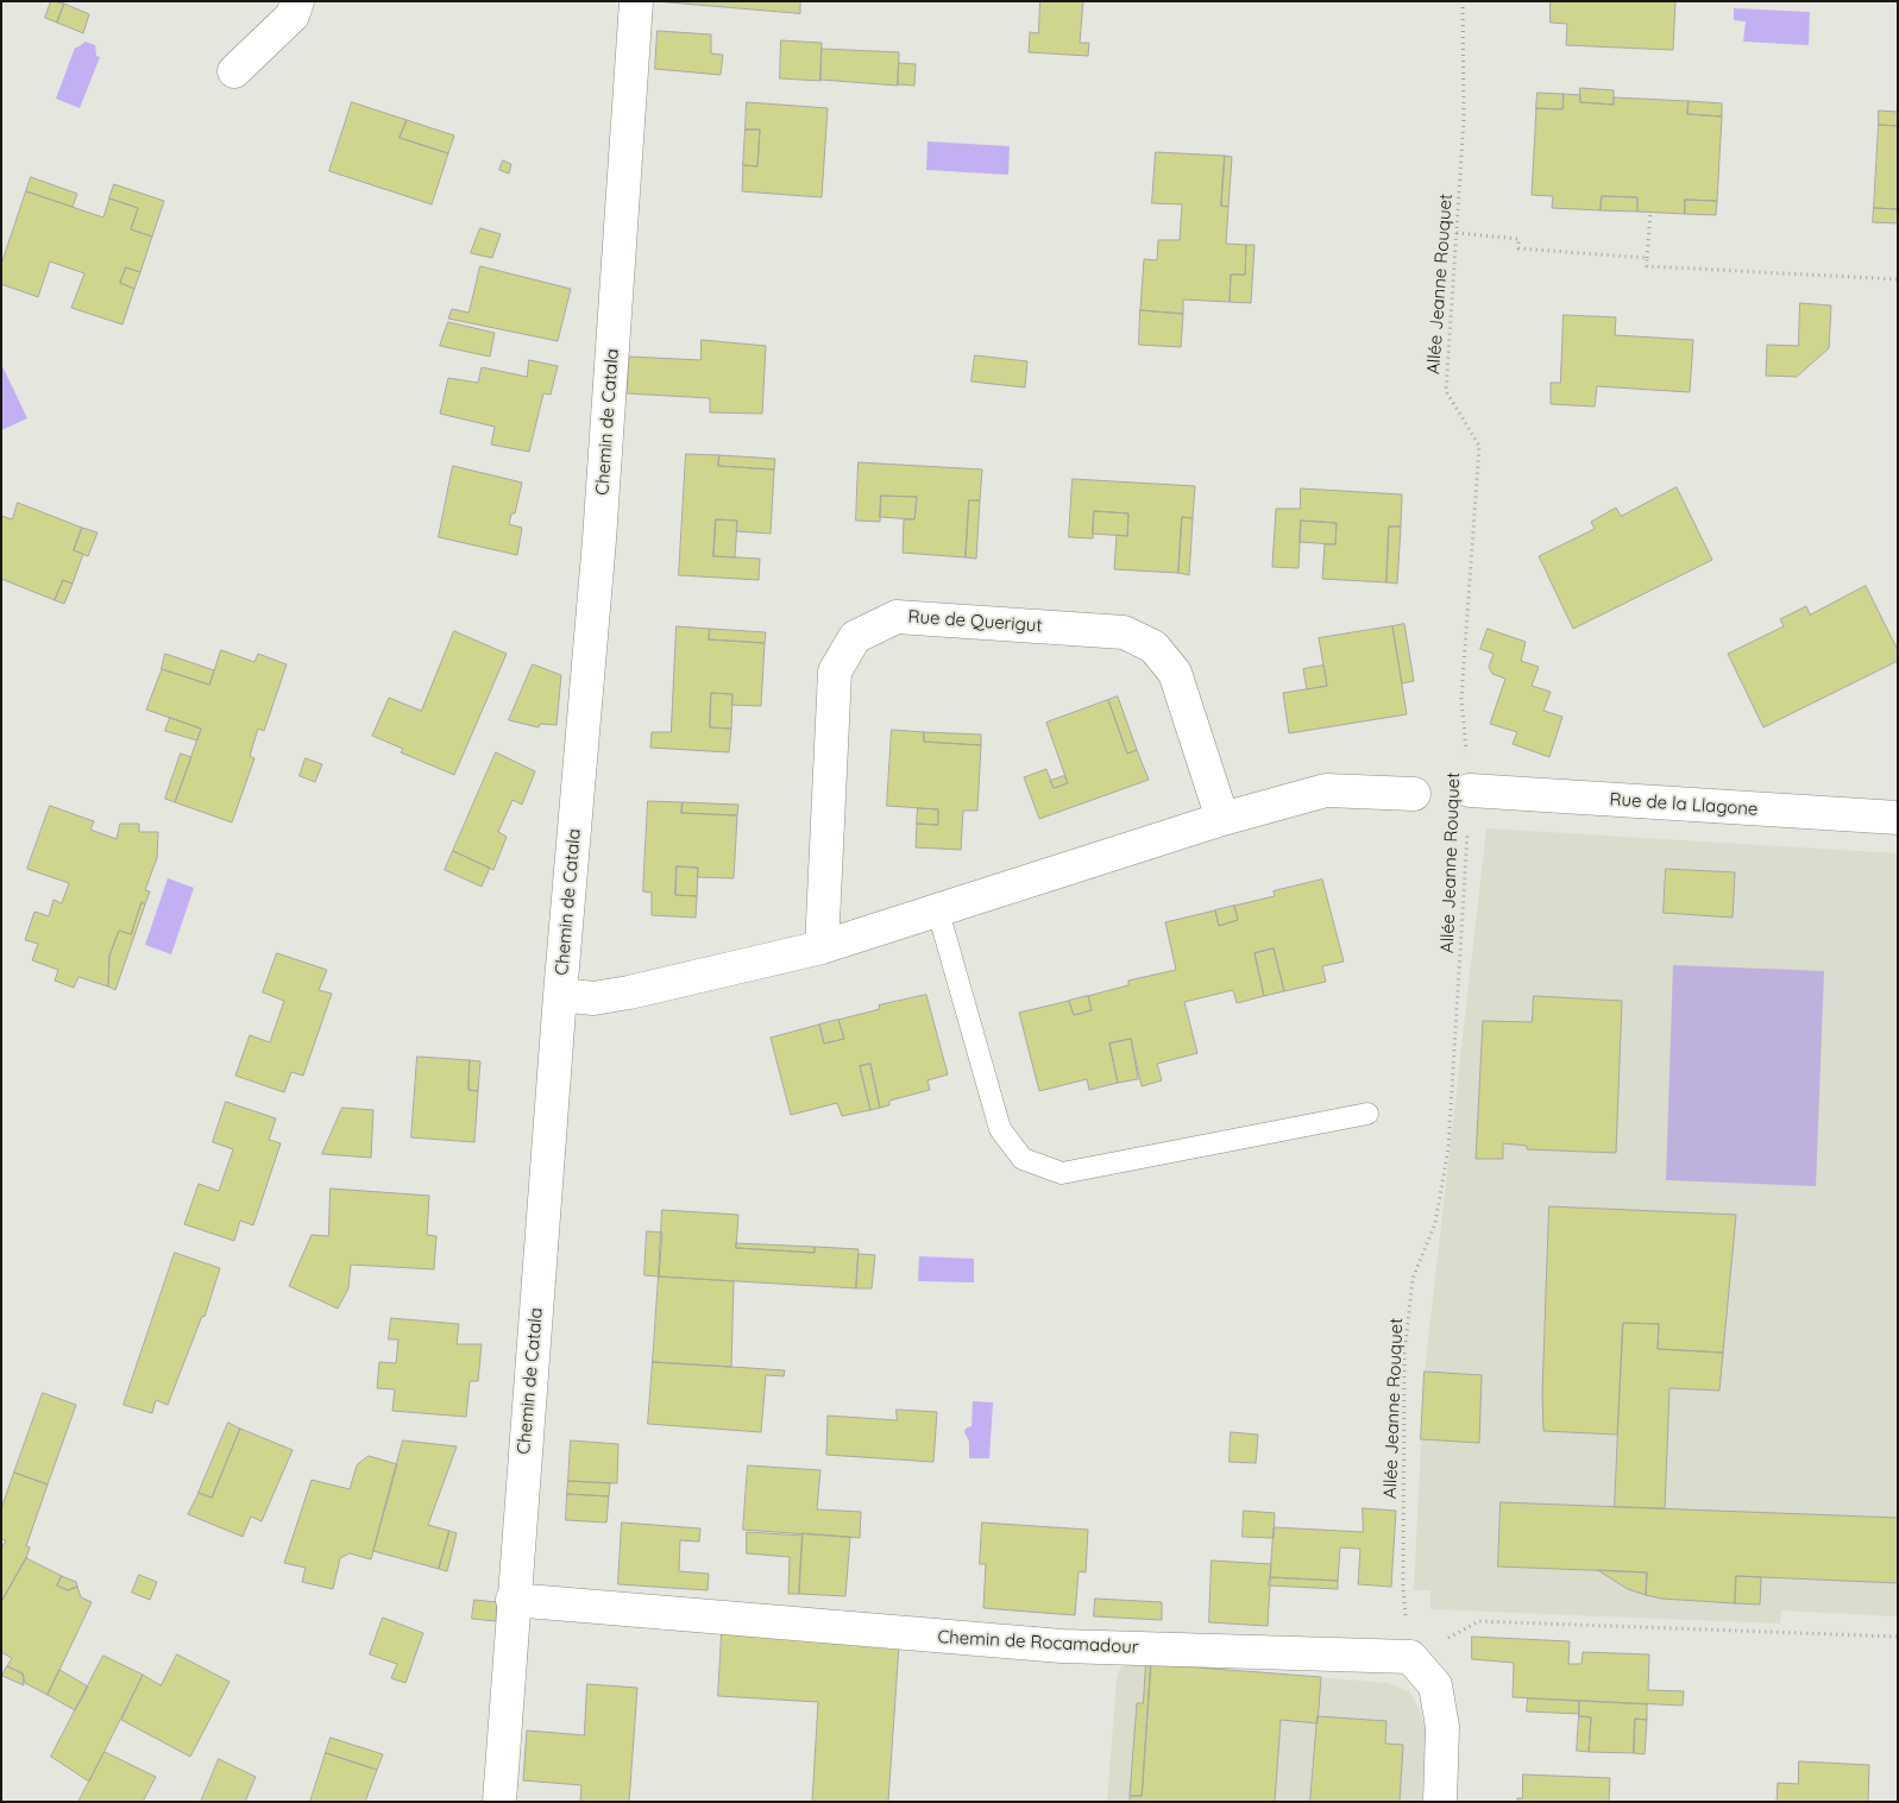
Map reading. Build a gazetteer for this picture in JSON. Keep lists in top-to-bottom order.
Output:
{
  "streets": {
    "street": [
      "Chemin de Catala",
      "Rue de Querigut",
      "Rue de la Llagone",
      "Chemin de Rocamadour"
    ],
    "path": ["Allée Jeanne Rouquet"]
  },
  "crossings": [
    ["Allée Jeanne Rouquet", "Rue de la Llagone"],
    ["Allée Jeanne Rouquet", "Chemin de Rocamadour"],
    ["Chemin de Catala", "Chemin de Rocamadour"]
  ]
}
